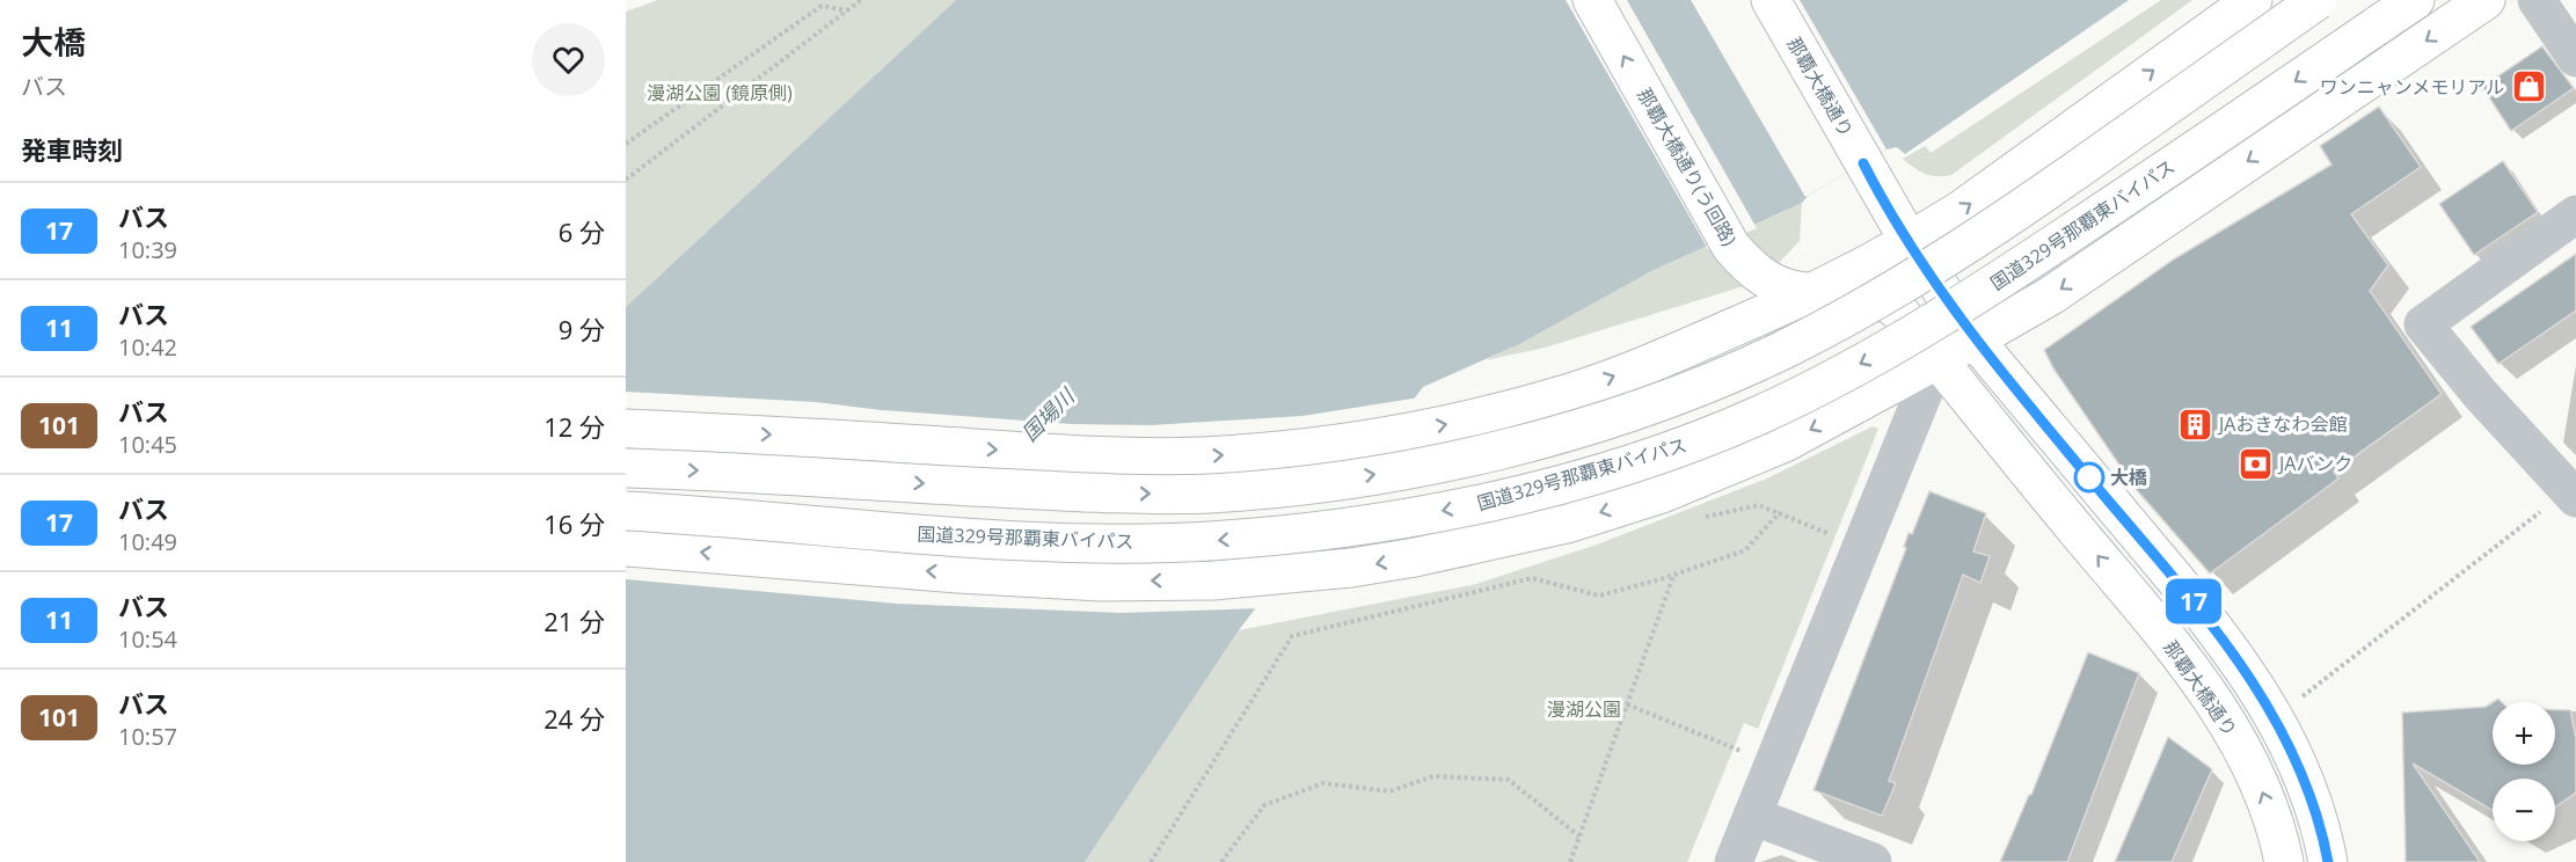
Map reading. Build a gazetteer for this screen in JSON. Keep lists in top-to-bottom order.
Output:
{
  "streets": {
    "main road": ["那覇大橋通り", "那覇大橋通り(う回路)", "国道329号那覇東バイパス"]
  },
  "crossings": [
    ["那覇大橋通り", "那覇大橋通り(う回路)"]
  ],
  "one_way": ["那覇大橋通り(う回路)"],
  "water": ["国場川"],
  "parks": ["漫湖公園 (鏡原側)", "漫湖公園"],
  "places": {
    "shop": ["ワンニャンメモリアル"],
    "building": ["JAおきなわ会館"],
    "bank": ["JAバンク"],
    "other": ["大橋"]
  },
  "lines": ["bus line 17"],
  "page": {
    "heading": [
      ["大橋", "バス"],
      "発車時刻"
    ],
    "on_map": "17",
    "list": [
      {
        "mark": "17",
        "name": "バス",
        "note": "10:39",
        "value": "6 分"
      },
      {
        "mark": "11",
        "name": "バス",
        "note": "10:42",
        "value": "9 分"
      },
      {
        "mark": "101",
        "name": "バス",
        "note": "10:45",
        "value": "12 分"
      },
      {
        "mark": "17",
        "name": "バス",
        "note": "10:49",
        "value": "16 分"
      },
      {
        "mark": "11",
        "name": "バス",
        "note": "10:54",
        "value": "21 分"
      },
      {
        "mark": "101",
        "name": "バス",
        "note": "10:57",
        "value": "24 分"
      }
    ],
    "map_buttons": ["+", "−"]
  }
}
